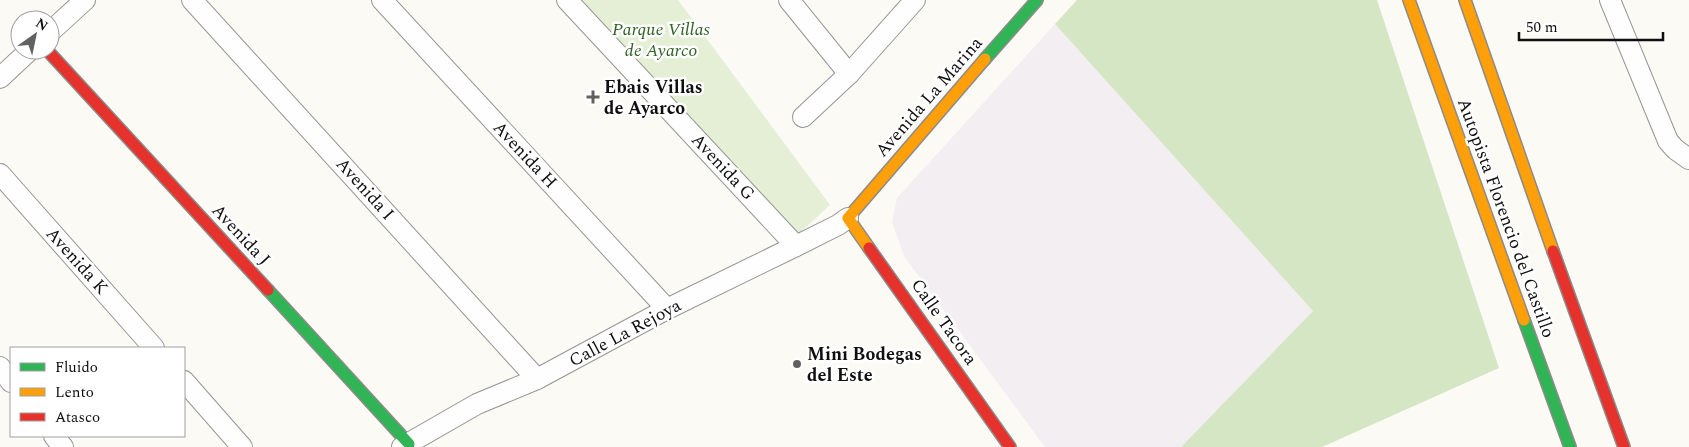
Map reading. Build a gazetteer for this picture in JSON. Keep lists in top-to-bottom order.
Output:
{
  "streets": {
    "main road": [
      "Avenida La Marina",
      "Autopista Florencio del Castillo",
      "Avenida J",
      "Calle Tacora"
    ],
    "street": [
      "Avenida H",
      "Avenida G",
      "Avenida I",
      "Avenida K",
      "Calle La Rejoya"
    ]
  },
  "crossings": [
    ["Avenida La Marina", "Calle Tacora"],
    ["Avenida La Marina", "Calle La Rejoya"],
    ["Avenida H", "Calle La Rejoya"],
    ["Avenida G", "Calle La Rejoya"],
    ["Avenida I", "Calle La Rejoya"],
    ["Avenida J", "Calle La Rejoya"],
    ["Calle Tacora", "Calle La Rejoya"]
  ],
  "parks": ["Parque Villas de Ayarco"],
  "places": {
    "health": ["Ebais Villas de Ayarco"],
    "other": ["Mini Bodegas del Este"]
  },
  "legend": ["Fluido", "Lento", "Atasco"],
  "scale_bar": "50 m",
  "north": "top right"
}
